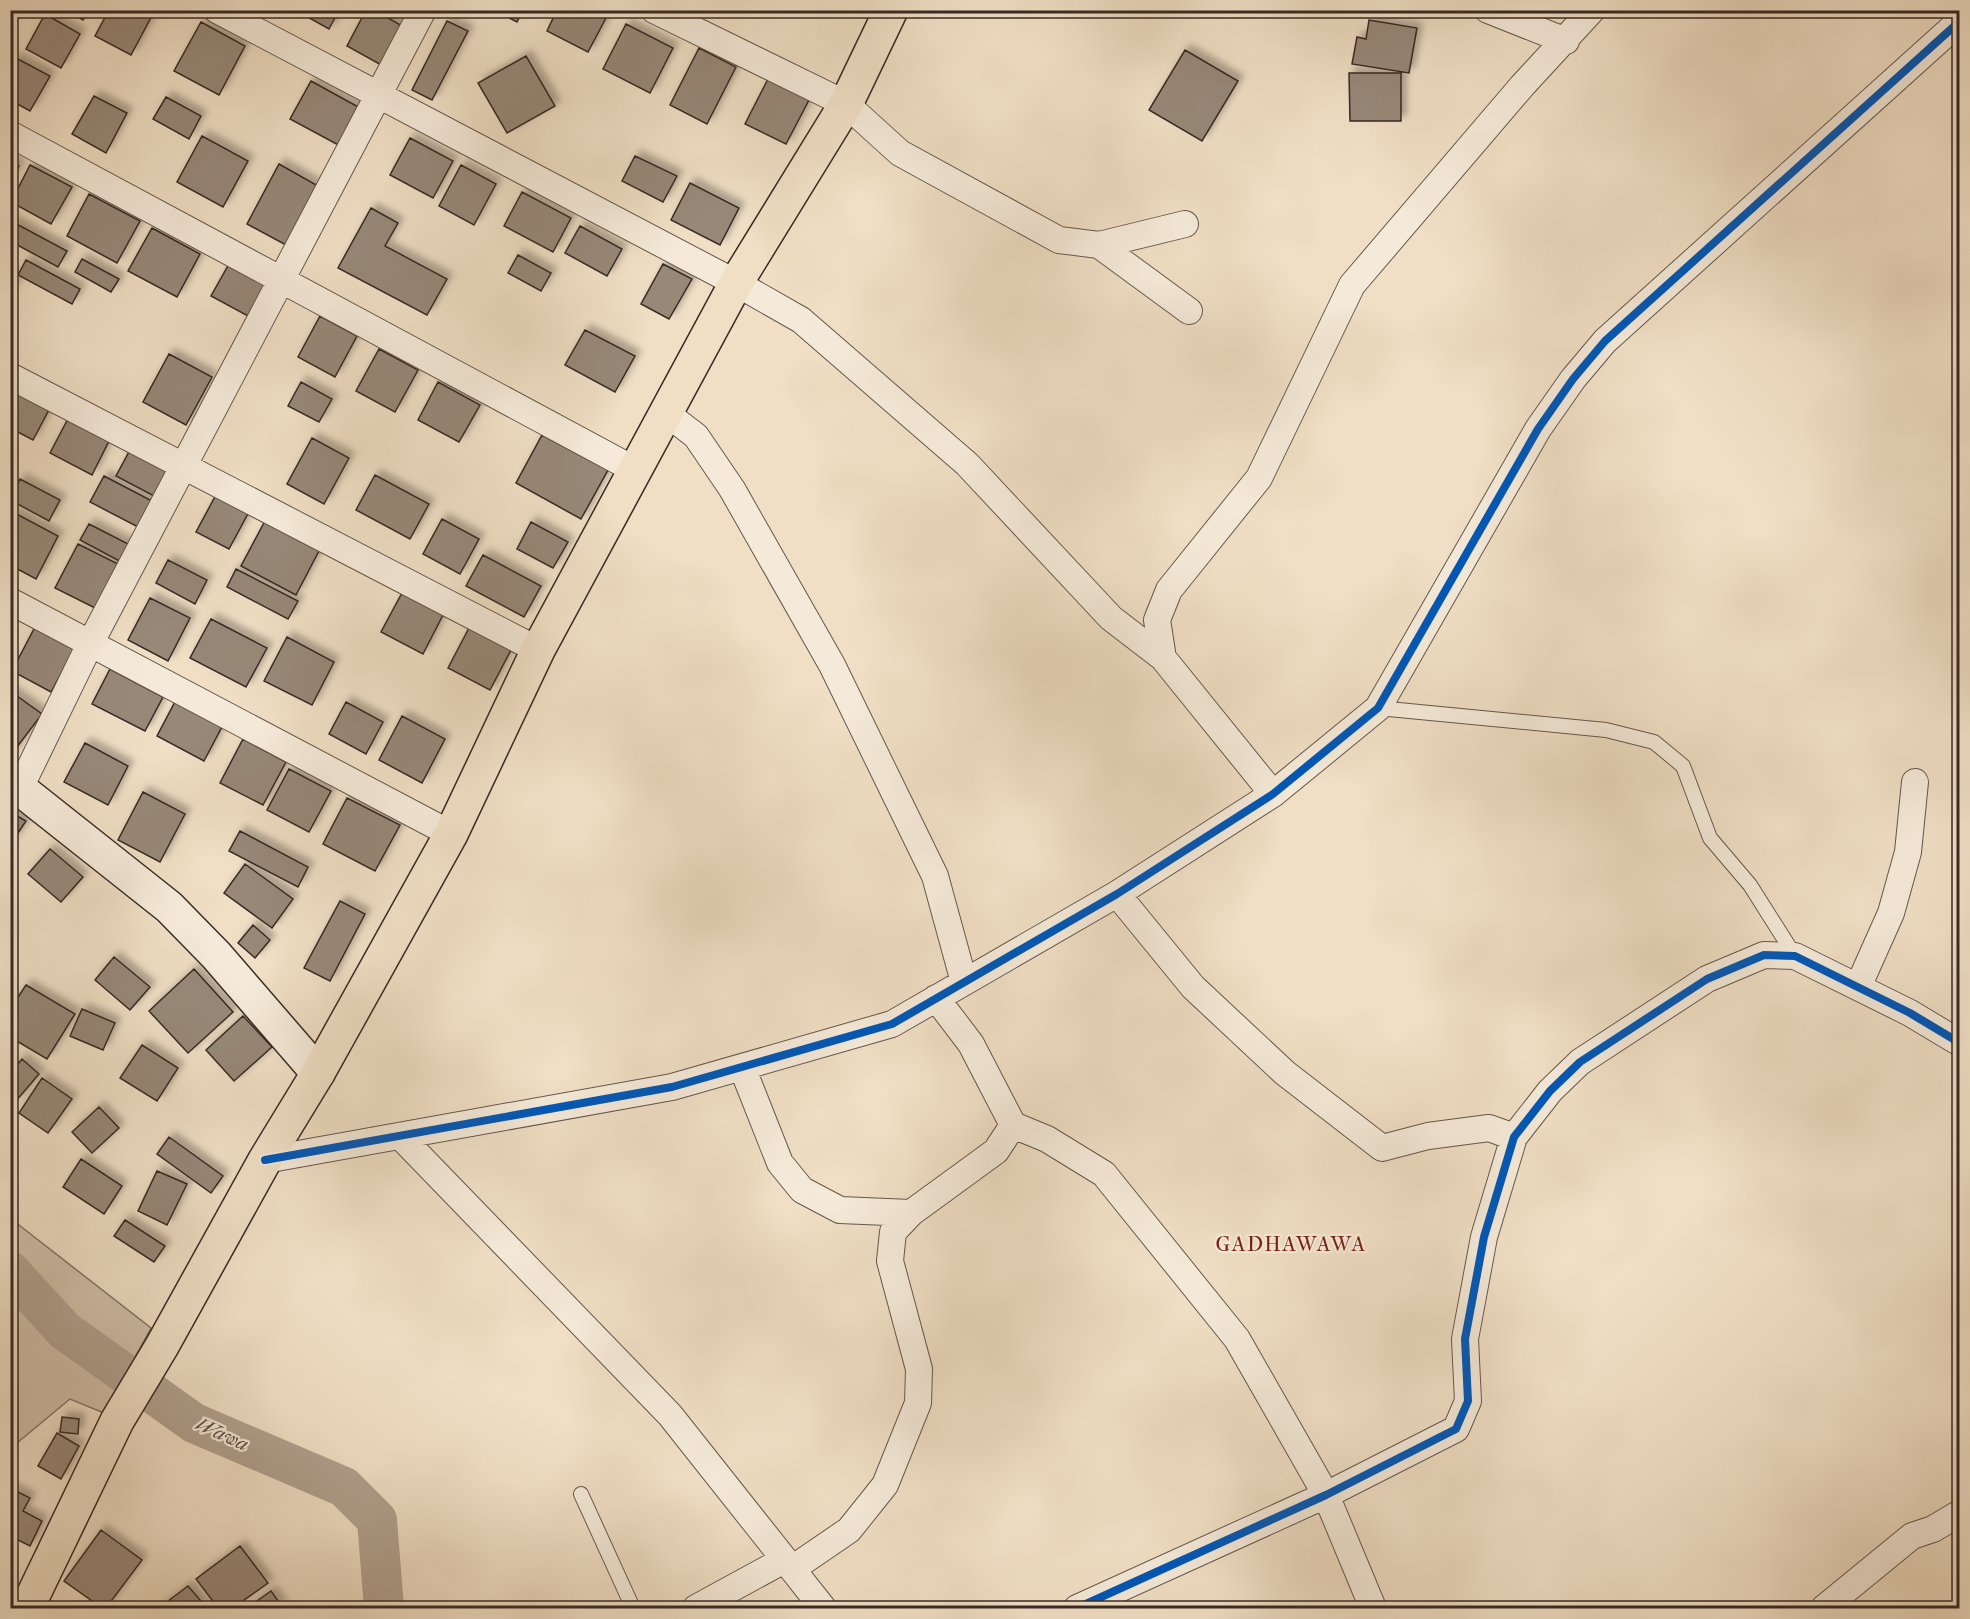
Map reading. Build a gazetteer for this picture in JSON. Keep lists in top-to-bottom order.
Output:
{
  "districts": ["GADHAWAWA"],
  "water": ["Wawa"]
}
